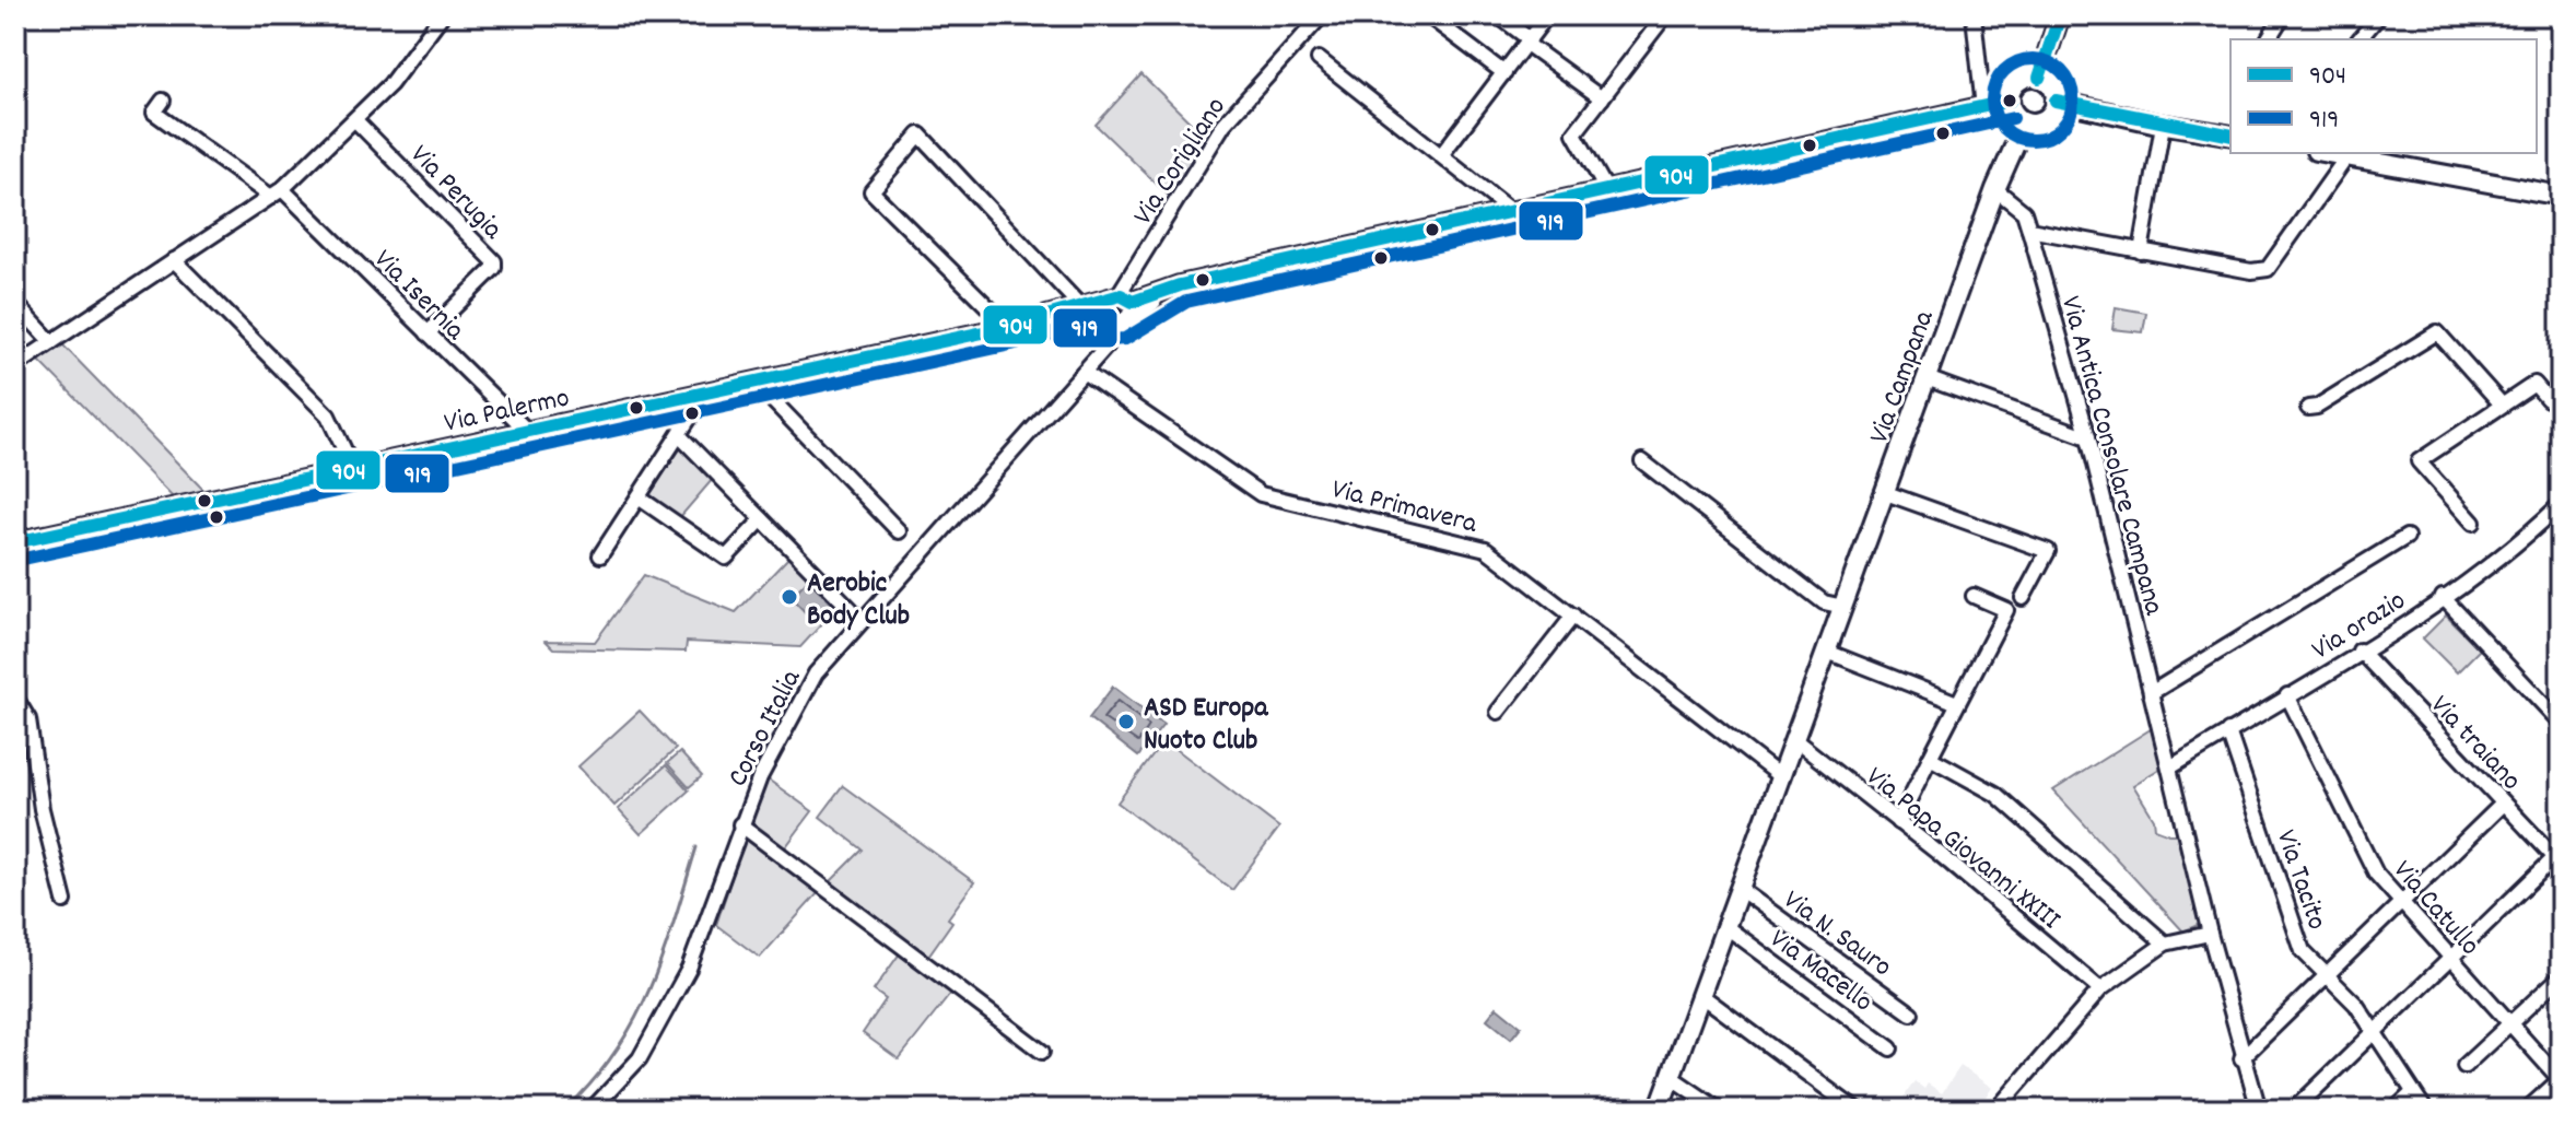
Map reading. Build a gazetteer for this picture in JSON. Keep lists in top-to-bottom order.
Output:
{
  "streets": {
    "main road": ["Via Campana", "Via Palermo"],
    "street": [
      "Via Corigliano",
      "Via Perugia",
      "Via Isernia",
      "Via Antica Consolare Campana",
      "Via Primavera",
      "Via orazio",
      "Corso Italia",
      "Via traiano",
      "Via Papa Giovanni XXIII",
      "Via Tacito",
      "Via Catullo",
      "Via N. Sauro",
      "Via Macello"
    ]
  },
  "crossings": [
    ["Via Perugia", "Via Isernia"],
    ["Via Isernia", "Via Palermo"],
    ["Via Campana", "Via Primavera"],
    ["Via Campana", "Via Papa Giovanni XXIII"],
    ["Via Campana", "Via N. Sauro"],
    ["Via Campana", "Via Macello"],
    ["Via Antica Consolare Campana", "Via orazio"],
    ["Via Primavera", "Corso Italia"],
    ["Via orazio", "Via traiano"],
    ["Via orazio", "Via Tacito"],
    ["Via orazio", "Via Catullo"]
  ],
  "places": ["Aerobic Body Club", "ASD Europa Nuoto Club"],
  "lines": ["transit line 904", "transit line 919"],
  "legend": ["904", "919"]
}
